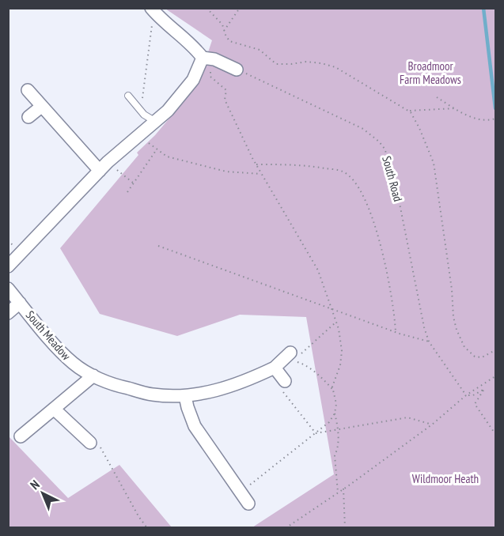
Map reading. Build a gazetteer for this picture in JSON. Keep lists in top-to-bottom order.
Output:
{
  "streets": {
    "street": ["South Meadow"],
    "path": ["South Road"]
  },
  "parks": ["Broadmoor Farm Meadows", "Wildmoor Heath"],
  "north": "top left"
}
